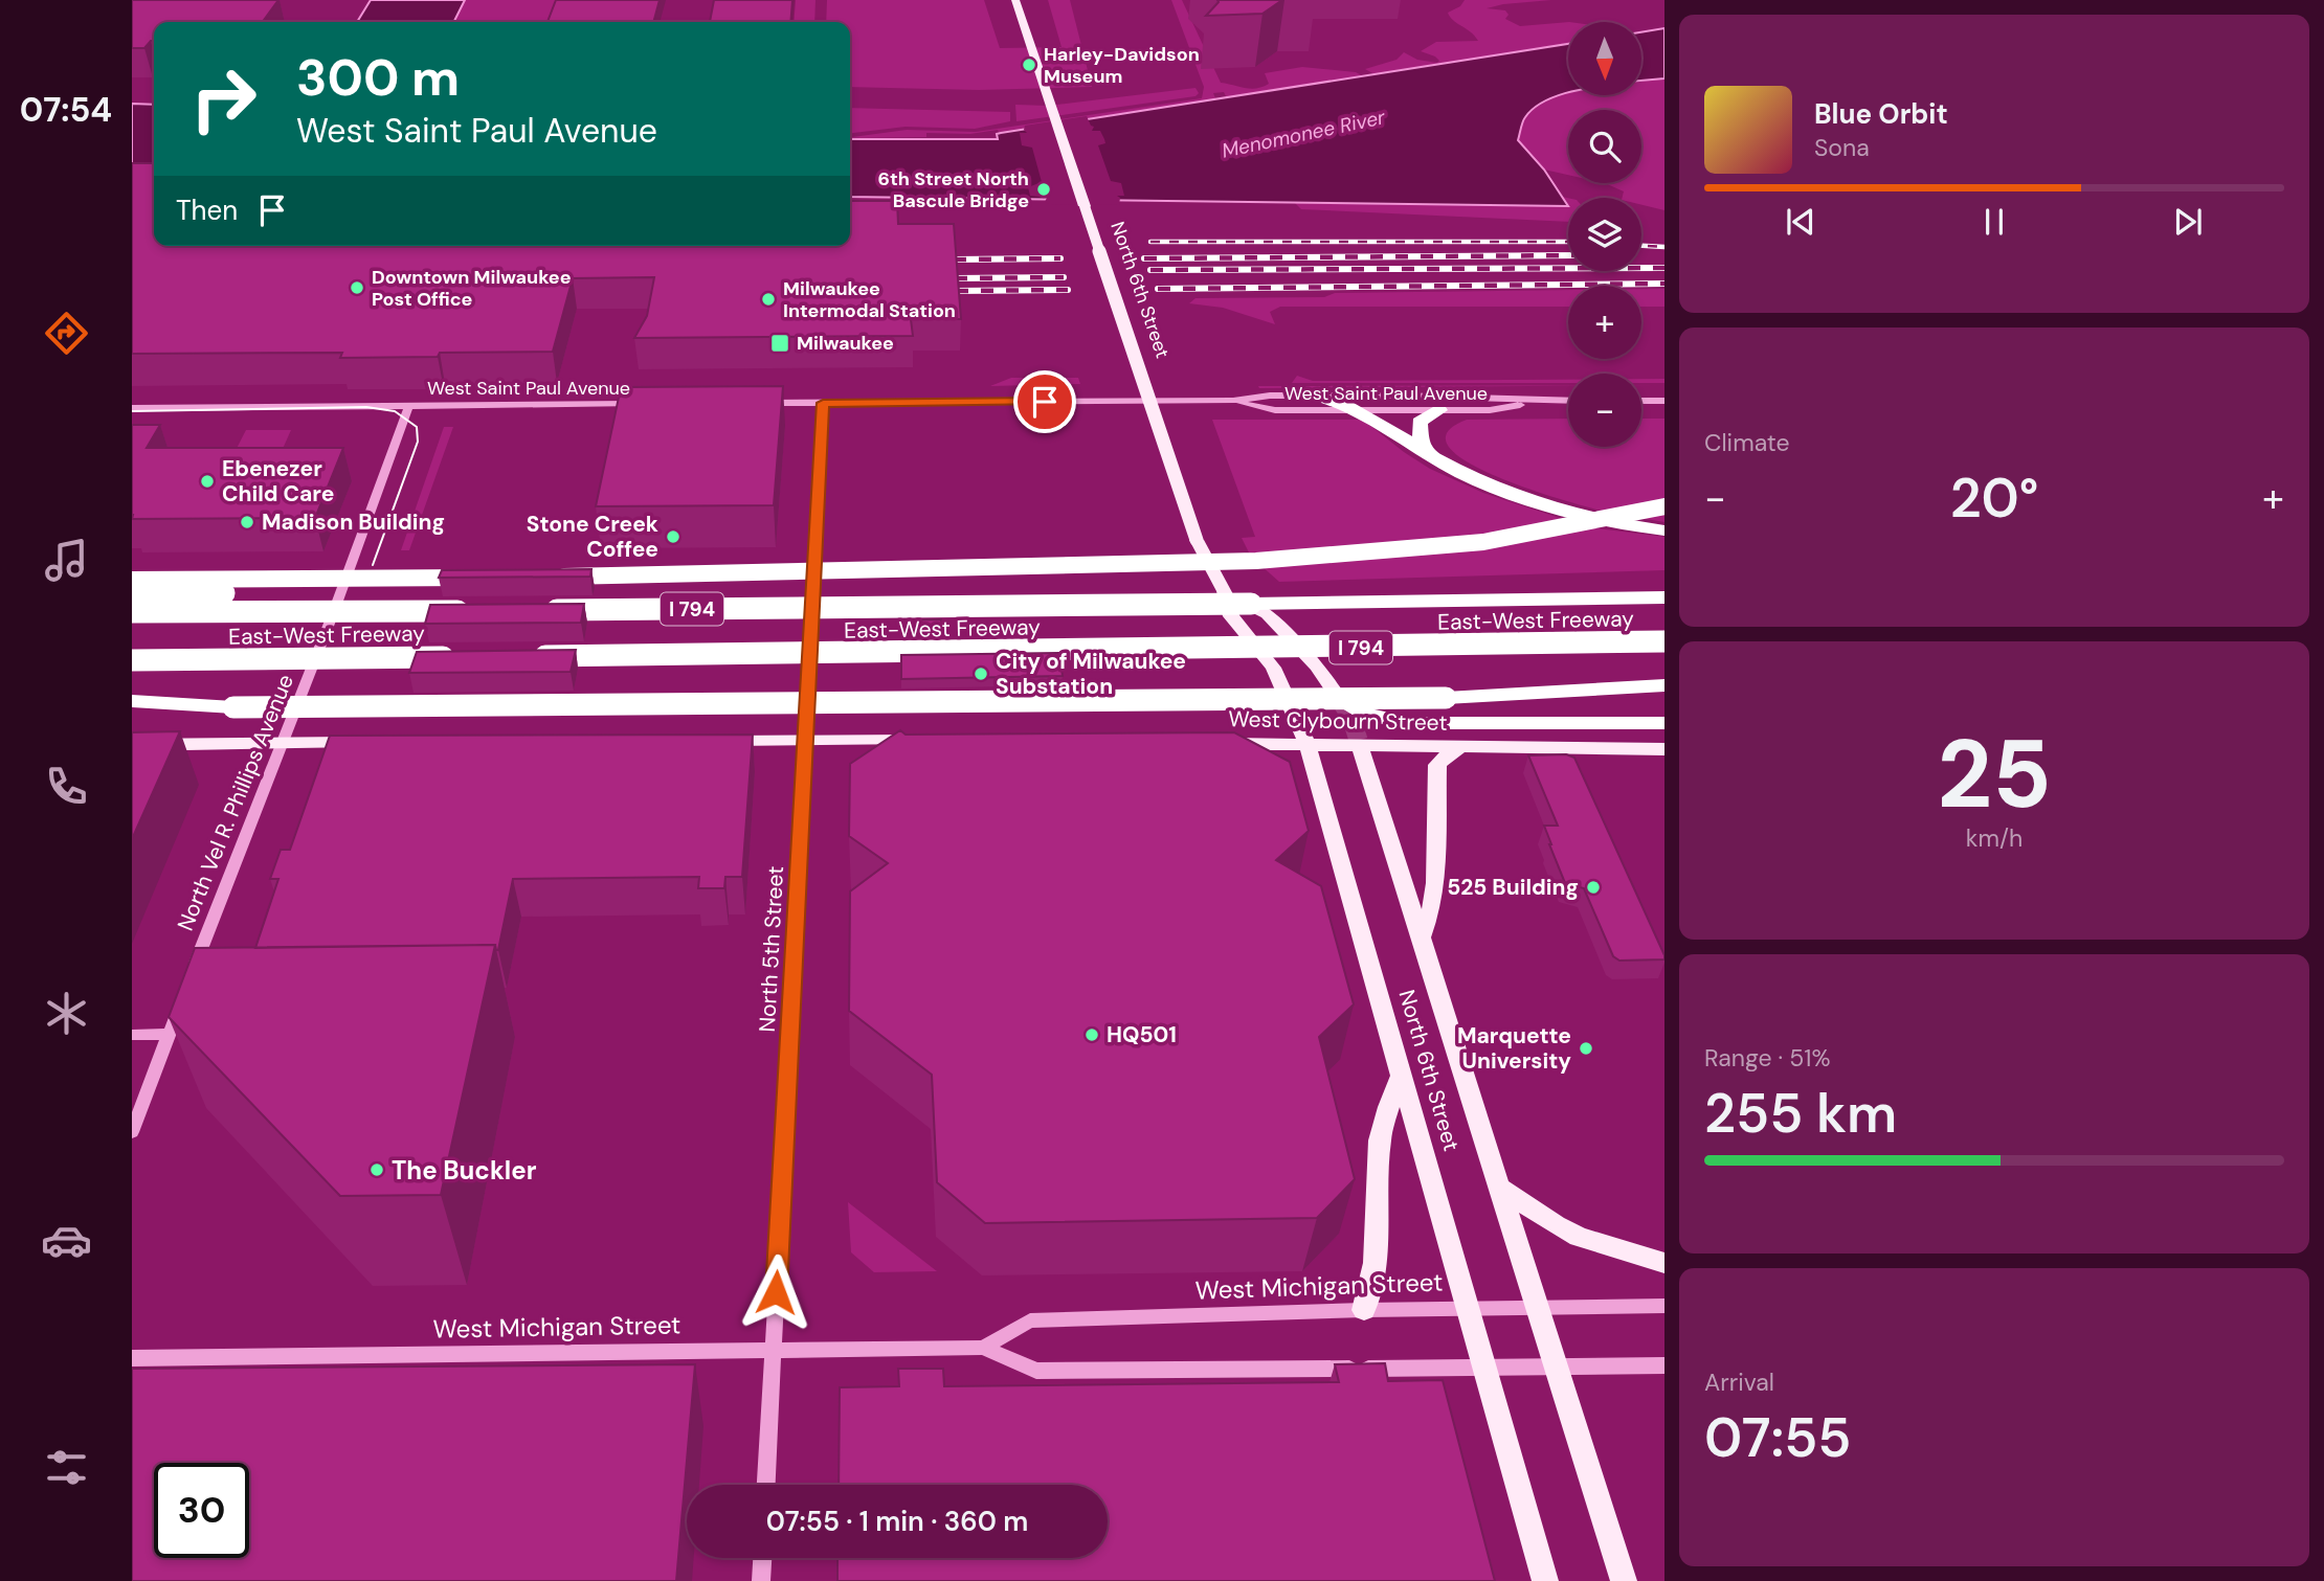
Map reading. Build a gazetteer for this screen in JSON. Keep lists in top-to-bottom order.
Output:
{
  "streets": {
    "highway": ["I 794", "East-West Freeway"],
    "main road": ["North 6th Street", "West Clybourn Street"],
    "street": [
      "West Saint Paul Avenue",
      "North Vel R. Phillips Avenue",
      "North 5th Street",
      "West Michigan Street"
    ]
  },
  "crossings": [
    ["North 6th Street", "West Clybourn Street"],
    ["North 6th Street", "West Michigan Street"],
    ["West Saint Paul Avenue", "North Vel R. Phillips Avenue"],
    ["West Saint Paul Avenue", "North 5th Street"],
    ["North 5th Street", "West Michigan Street"]
  ],
  "water": ["Menomonee River"],
  "places": {
    "other": [
      "Harley-Davidson Museum",
      "6th Street North Bascule Bridge",
      "Downtown Milwaukee Post Office",
      "Milwaukee Intermodal Station",
      "Ebenezer Child Care",
      "Madison Building",
      "Stone Creek Coffee",
      "City of Milwaukee Substation",
      "525 Building",
      "HQ501",
      "Marquette University",
      "The Buckler"
    ],
    "transit": ["Milwaukee"]
  },
  "north": "bottom",
  "page": {
    "tabs": "07:54",
    "map_buttons": ["+", "−"],
    "turn": ["300 m", "West Saint Paul Avenue"],
    "song": ["Blue Orbit", "Sona"],
    "then": "Then",
    "tile": [
      "Climate",
      ["25", "km/h"],
      ["Range · 51%", "255 km"],
      ["Arrival", "07:55"]
    ],
    "heat": ["−", "20°", "+"],
    "limit": "30",
    "trip": "07:55 · 1 min · 360 m"
  }
}
